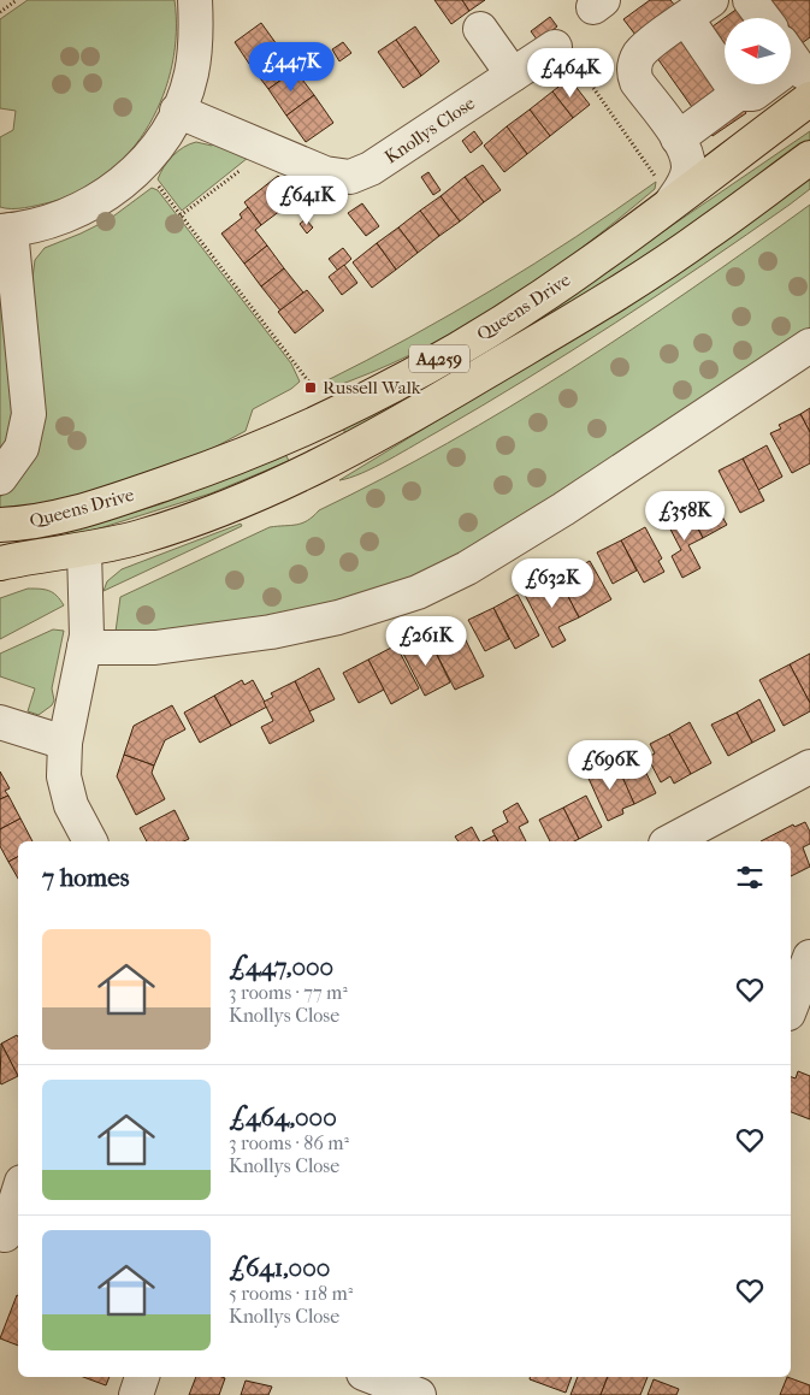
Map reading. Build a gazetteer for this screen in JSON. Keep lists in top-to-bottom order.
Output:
{
  "streets": {
    "main road": ["Queens Drive", "A4259"],
    "street": ["Knollys Close"]
  },
  "places": {
    "transit": ["Russell Walk"]
  },
  "north": "left",
  "page": {
    "price": [
      "£447K",
      "£464K",
      "£641K",
      "£358K",
      "£632K",
      "£261K",
      "£696K"
    ],
    "heading": "7 homes",
    "list": [
      {
        "name": "£447,000",
        "note": "3 rooms · 77 m² · Knollys Close"
      },
      {
        "name": "£464,000",
        "note": "3 rooms · 86 m² · Knollys Close"
      },
      {
        "name": "£641,000",
        "note": "5 rooms · 118 m² · Knollys Close"
      }
    ]
  }
}
